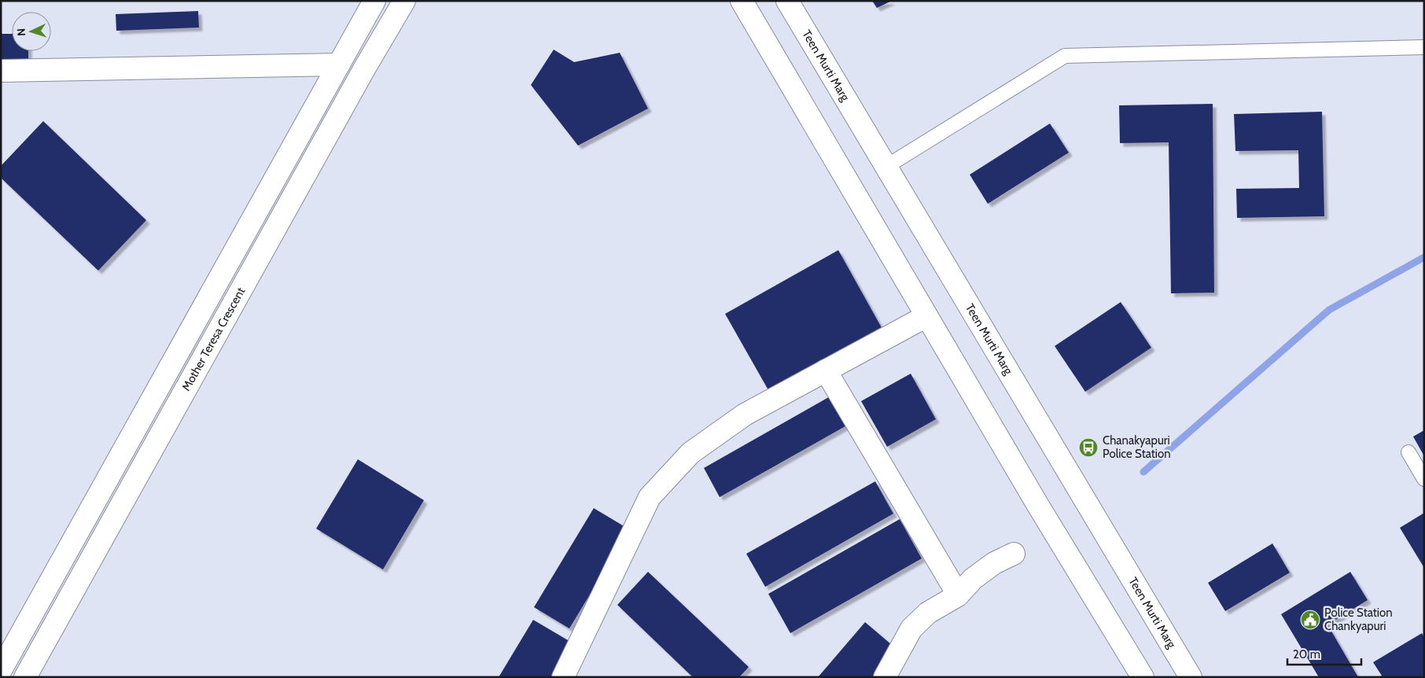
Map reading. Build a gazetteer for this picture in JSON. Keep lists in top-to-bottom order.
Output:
{
  "streets": {
    "main road": ["Teen Murti Marg", "Mother Teresa Crescent"]
  },
  "places": {
    "bus stop": ["Chanakyapuri Police Station"],
    "public building": ["Police Station Chankyapuri"]
  },
  "scale_bar": "20 m",
  "north": "left"
}
